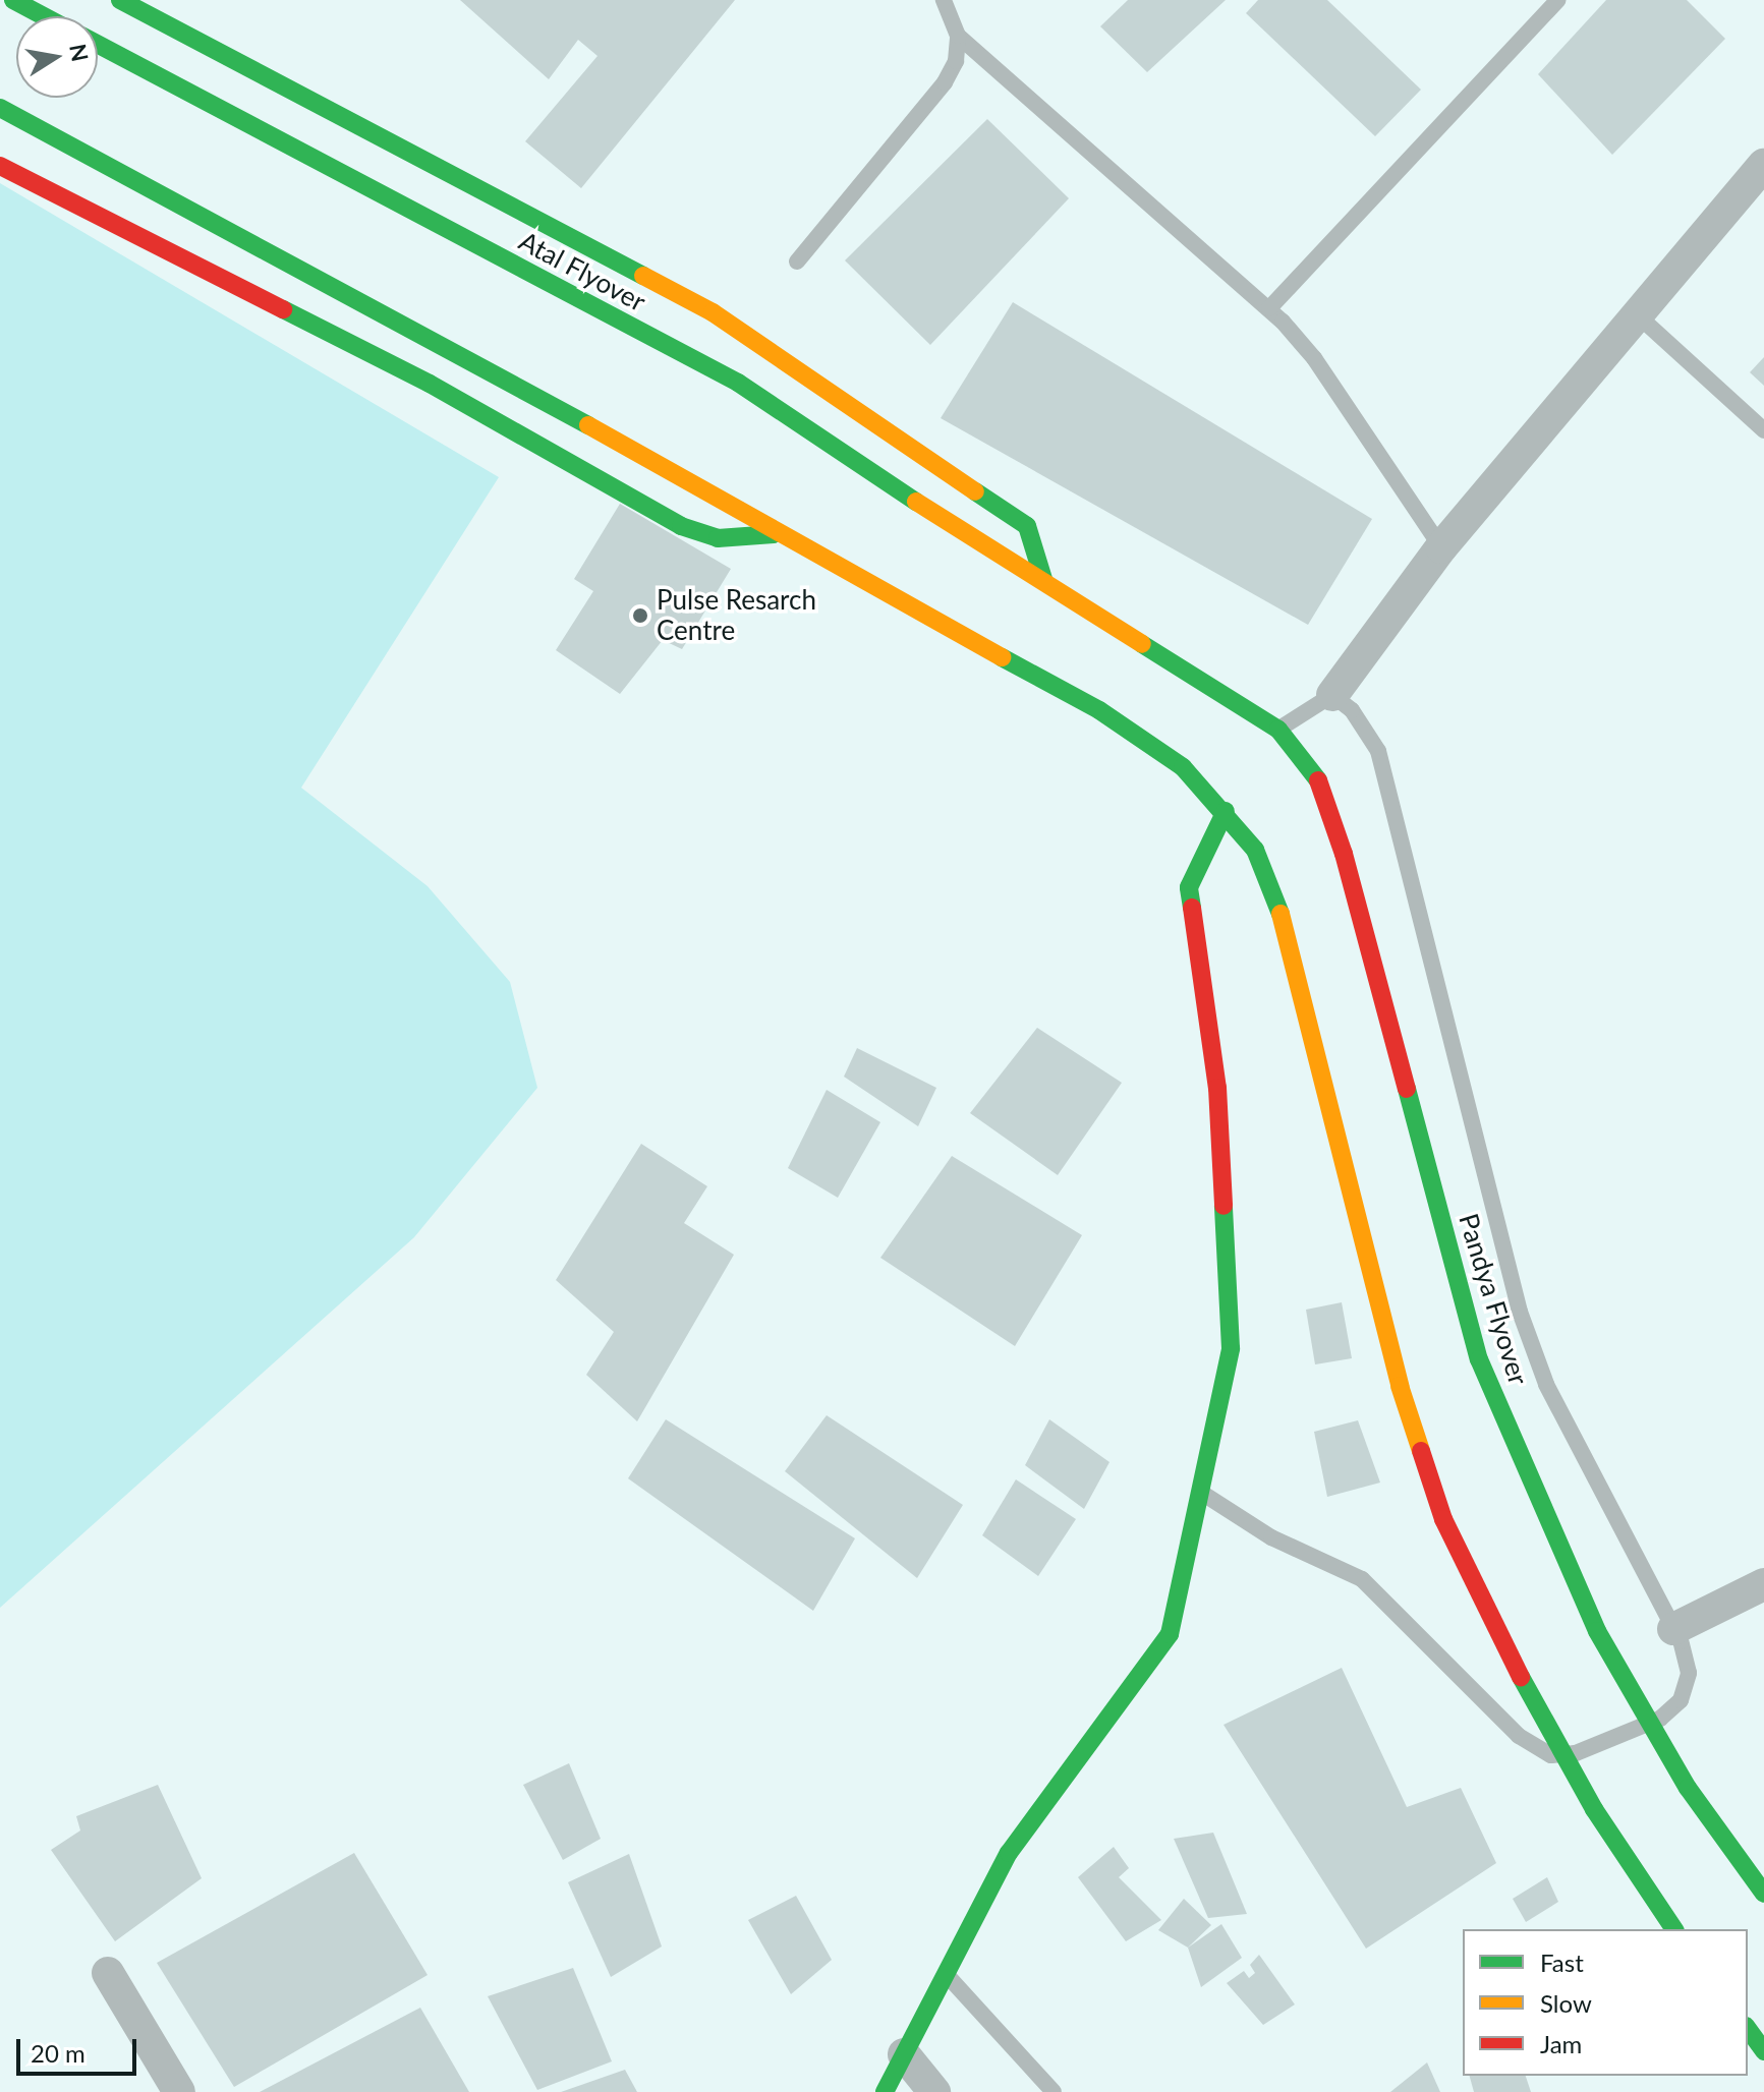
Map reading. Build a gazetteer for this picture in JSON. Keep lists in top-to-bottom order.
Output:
{
  "streets": {
    "main road": ["Atal Flyover", "Pandya Flyover"]
  },
  "crossings": [
    ["Atal Flyover", "Pandya Flyover"]
  ],
  "places": ["Pulse Resarch Centre"],
  "legend": ["Fast", "Slow", "Jam"],
  "scale_bar": "20 m",
  "north": "right"
}
